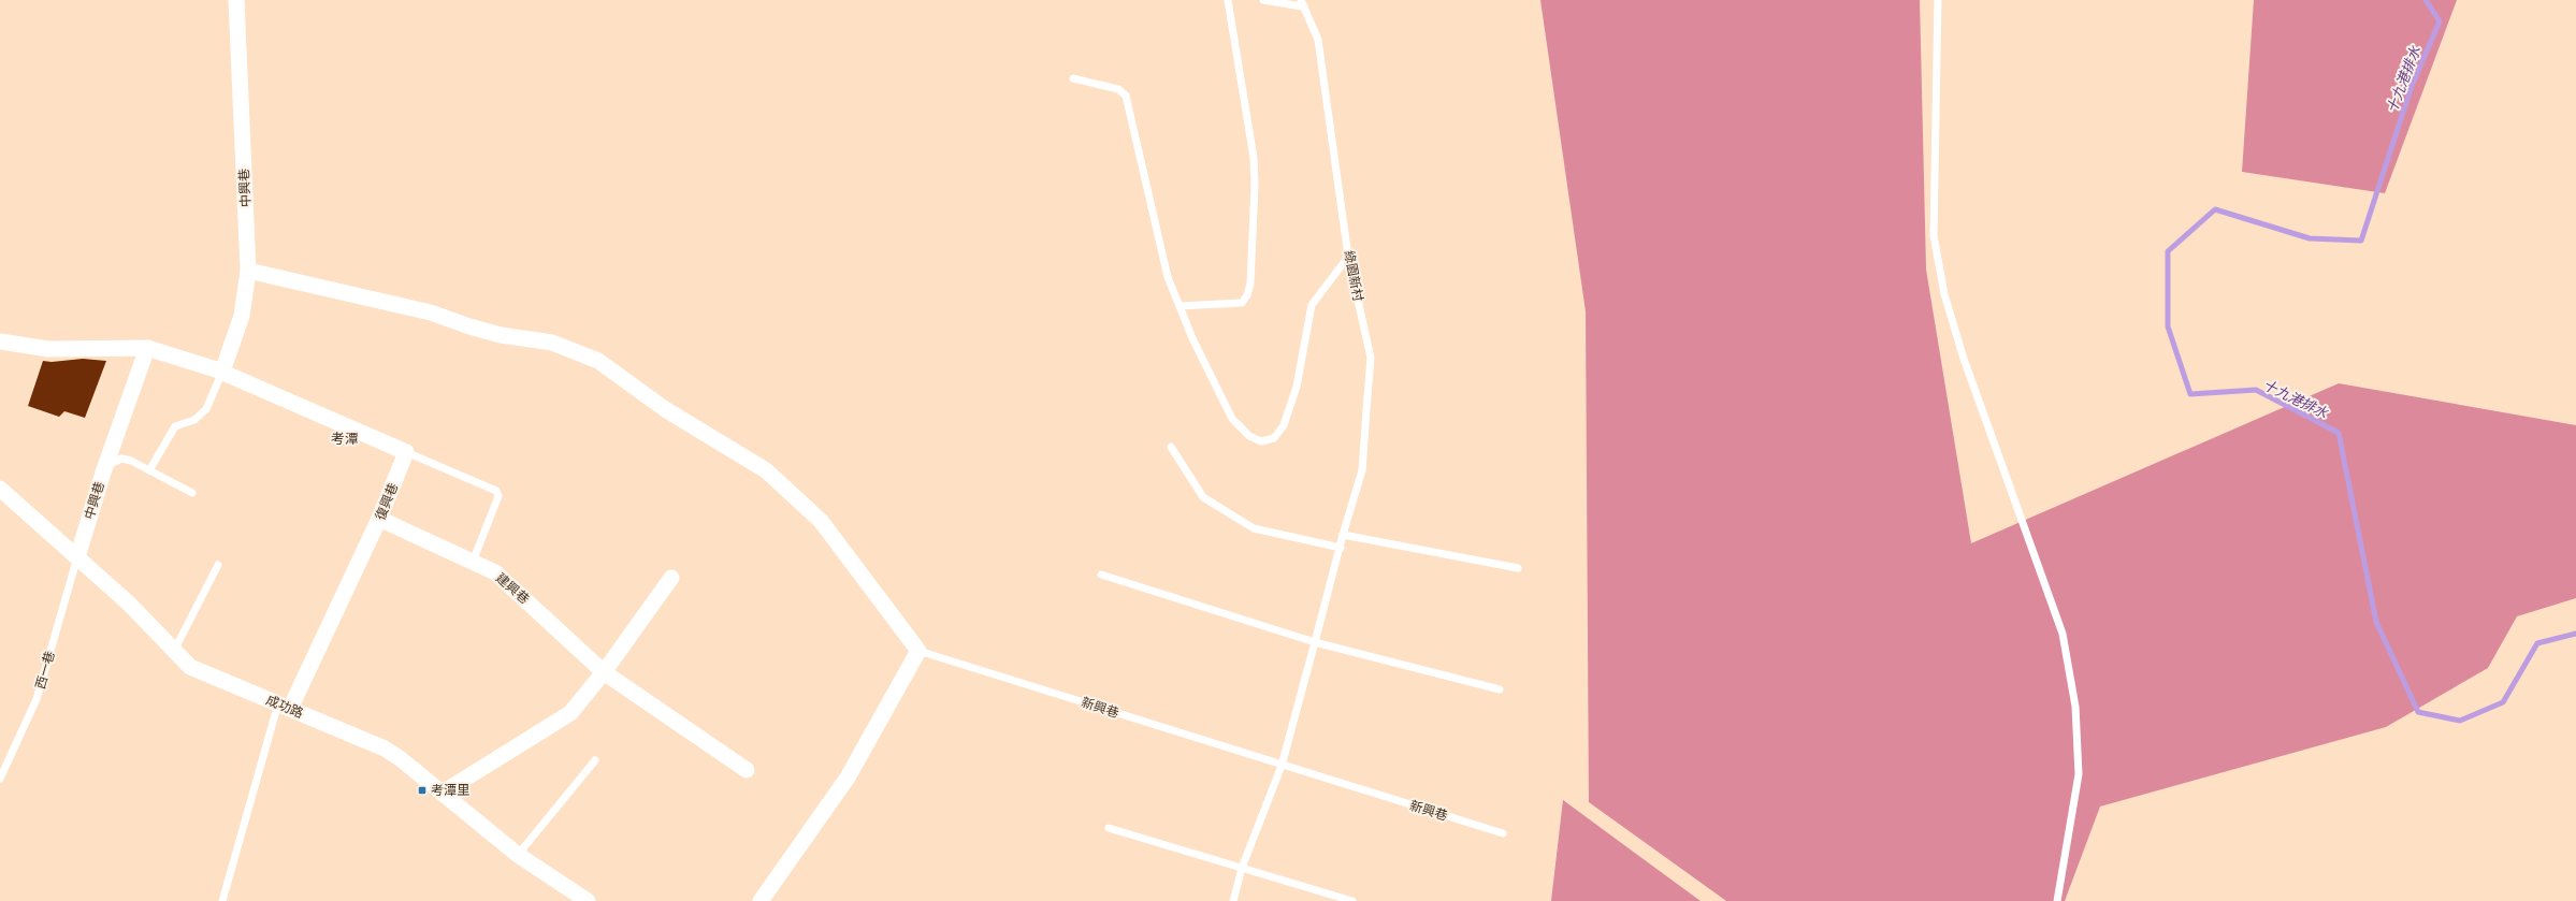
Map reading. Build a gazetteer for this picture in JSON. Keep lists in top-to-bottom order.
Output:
{
  "streets": {
    "street": [
      "中興巷",
      "復興巷",
      "建興巷",
      "成功路"
    ],
    "lane": ["綠園新村", "西一巷", "新興巷"]
  },
  "crossings": [
    ["中興巷", "西一巷"],
    ["中興巷", "成功路"],
    ["復興巷", "建興巷"],
    ["復興巷", "成功路"],
    ["西一巷", "成功路"]
  ],
  "districts": ["考潭"],
  "water": ["十九港排水"],
  "places": {
    "transit": ["考潭里"]
  }
}
